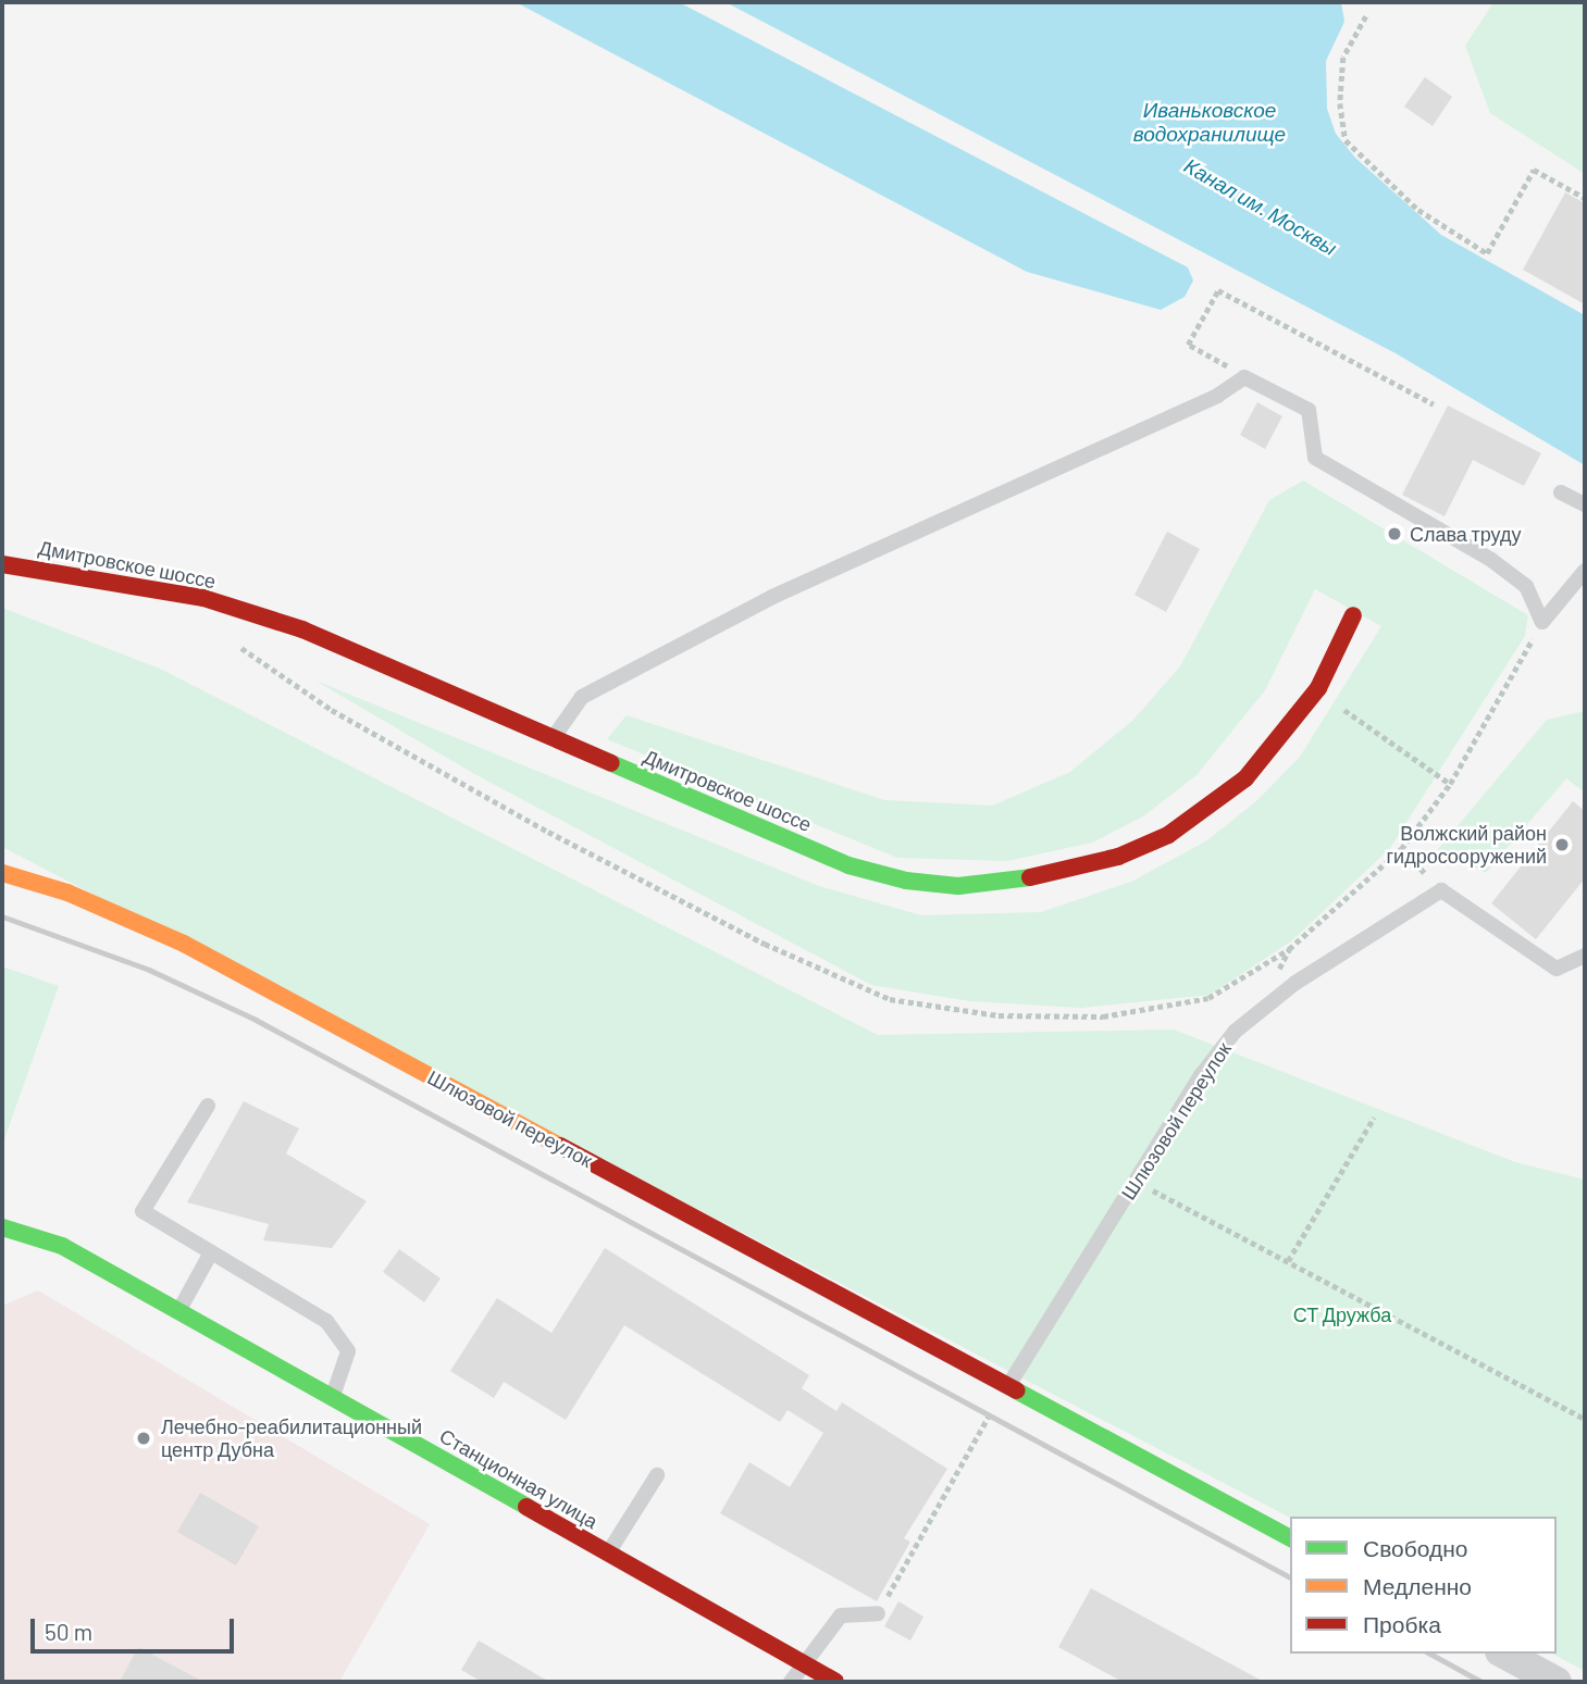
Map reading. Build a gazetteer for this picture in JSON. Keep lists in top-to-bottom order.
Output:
{
  "streets": {
    "street": ["Дмитровское шоссе", "Шлюзовой переулок", "Станционная улица"]
  },
  "water": ["Иваньковское водохранилище", "Канал им. Москвы"],
  "parks": ["СТ Дружба"],
  "places": ["Слава труду", "Волжский район гидросооружений", "Лечебно-реабилитационный центр Дубна"],
  "legend": ["Свободно", "Медленно", "Пробка"],
  "scale_bar": "50 m"
}
